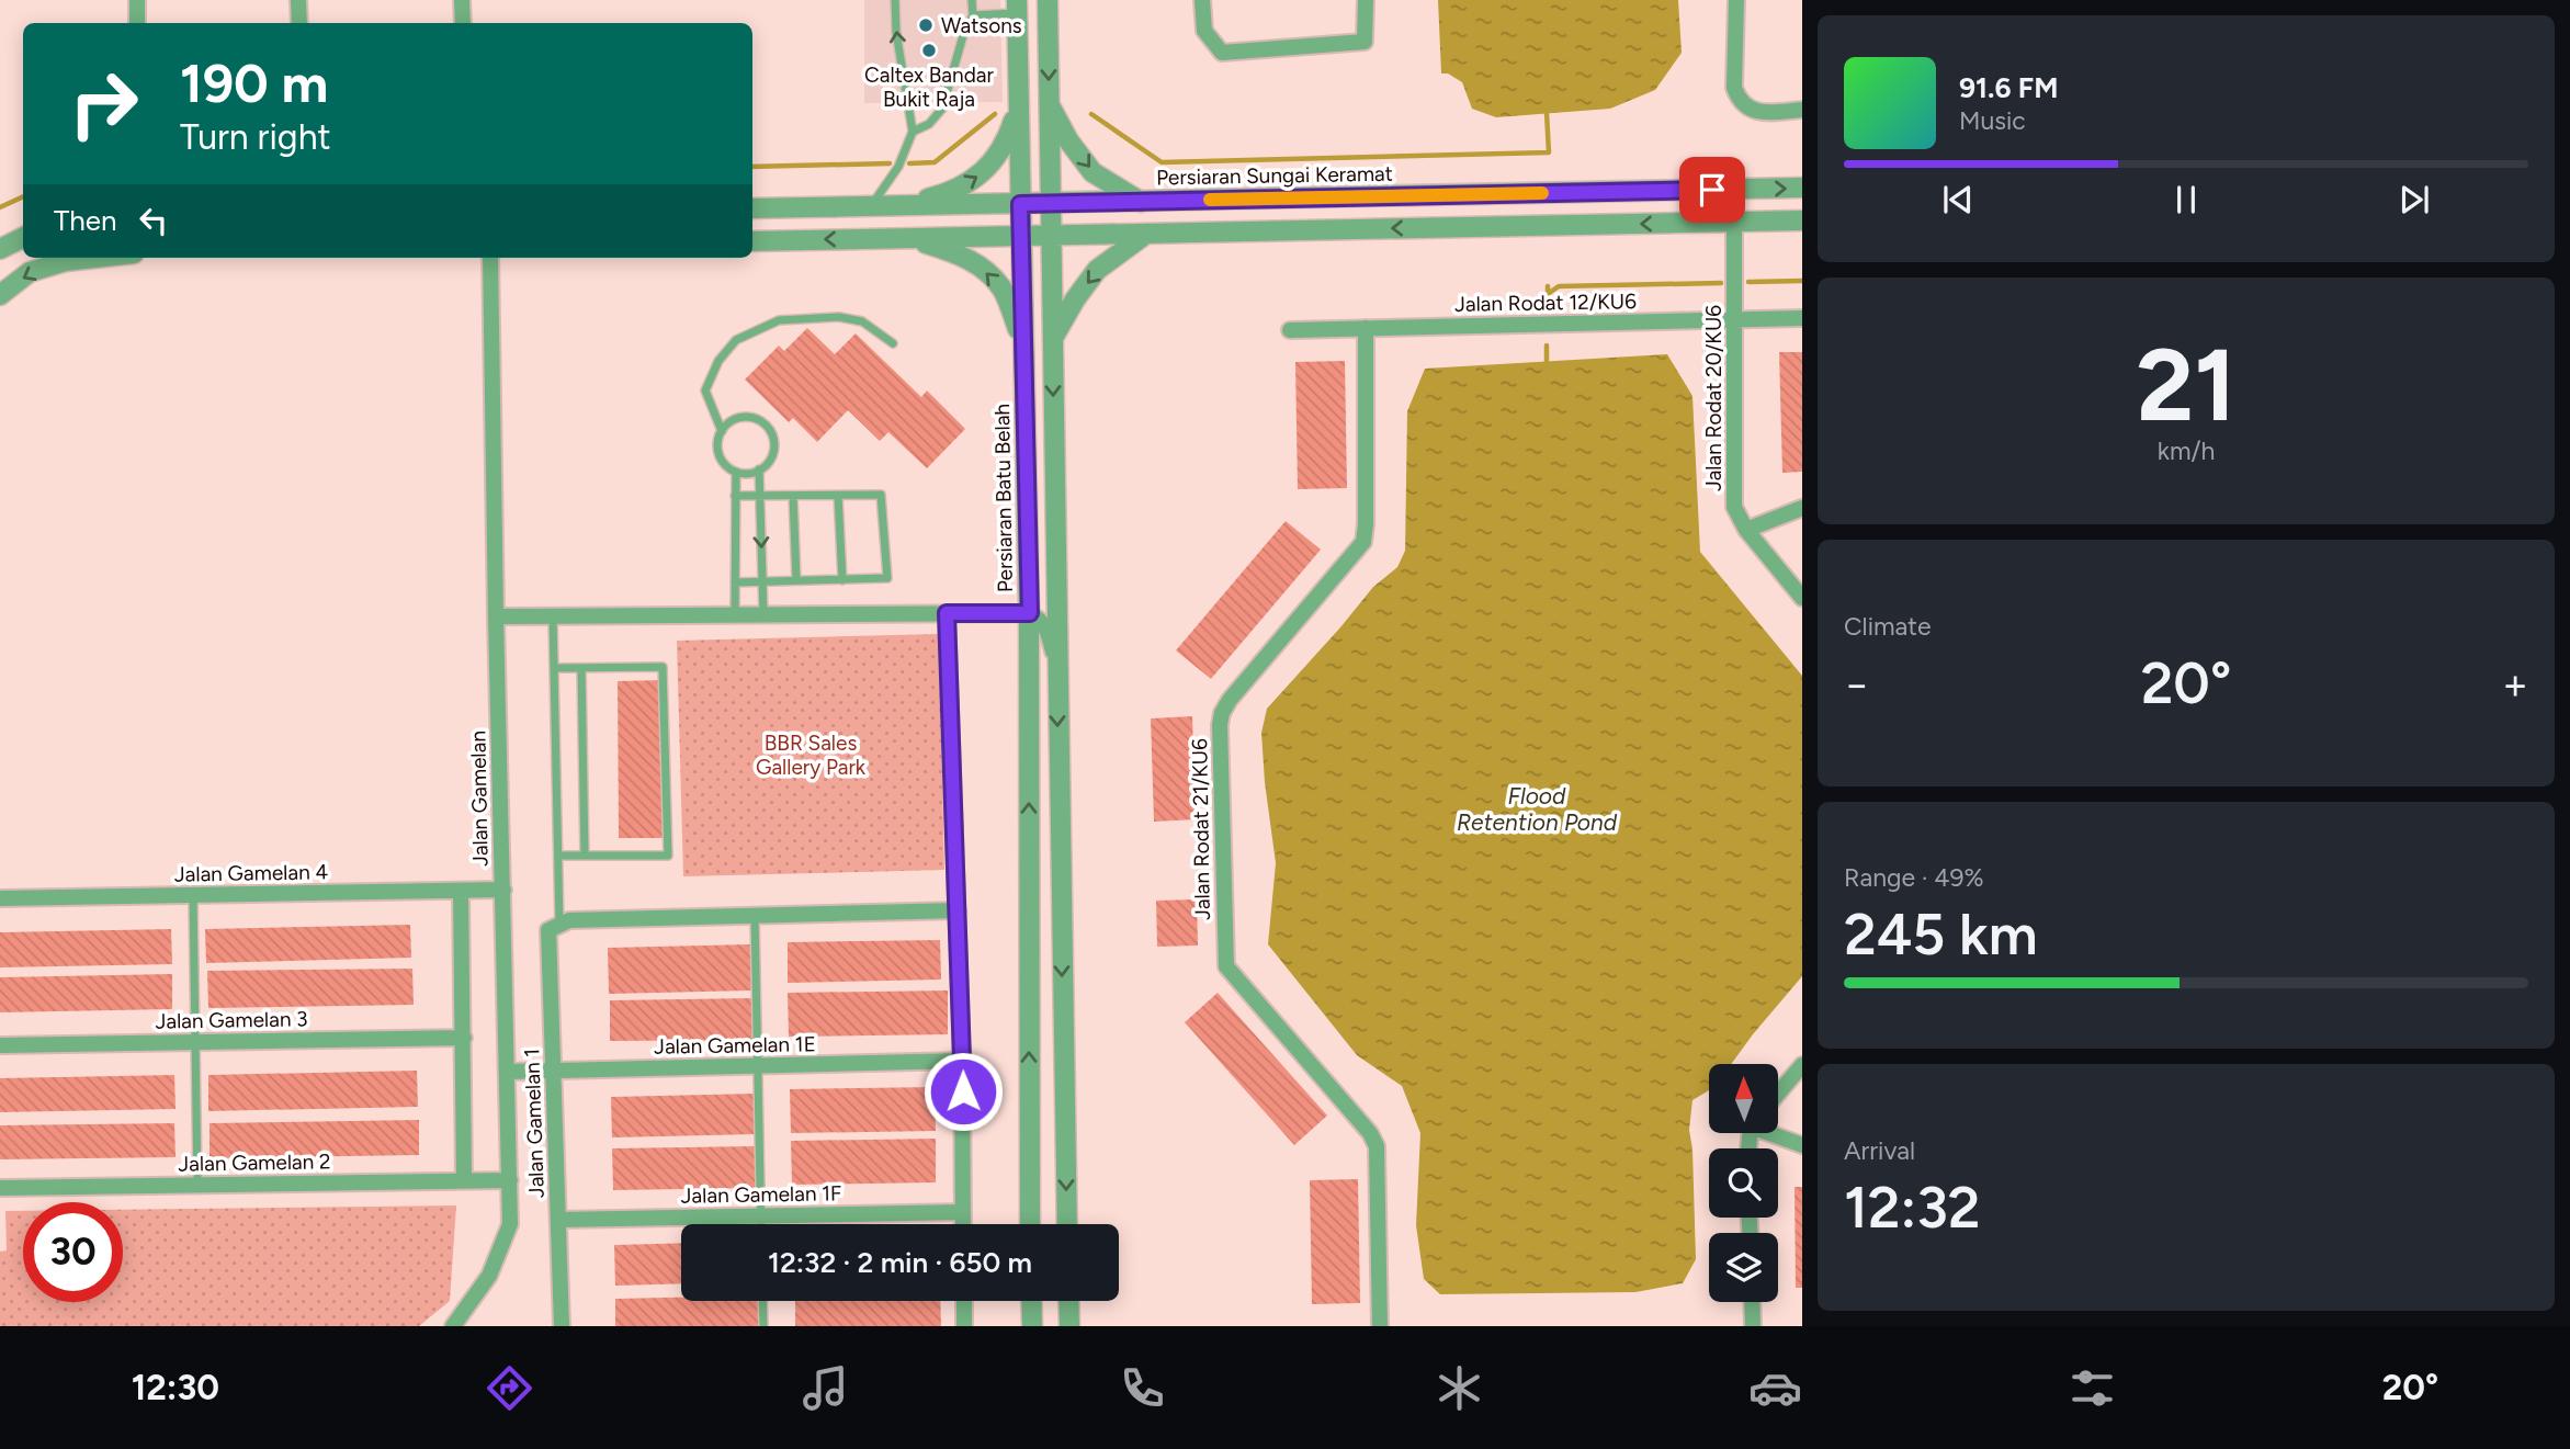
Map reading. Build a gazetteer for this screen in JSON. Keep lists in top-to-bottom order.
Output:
{
  "streets": {
    "street": [
      "Persiaran Sungai Keramat",
      "Jalan Rodat 12/KU6",
      "Jalan Rodat 20/KU6",
      "Persiaran Batu Belah",
      "Jalan Gamelan",
      "Jalan Rodat 21/KU6",
      "Jalan Gamelan 4",
      "Jalan Gamelan 3",
      "Jalan Gamelan 1E",
      "Jalan Gamelan 1",
      "Jalan Gamelan 2",
      "Jalan Gamelan 1F"
    ]
  },
  "crossings": [
    ["Persiaran Sungai Keramat", "Persiaran Batu Belah"],
    ["Jalan Rodat 12/KU6", "Jalan Rodat 20/KU6"],
    ["Jalan Rodat 12/KU6", "Jalan Rodat 21/KU6"],
    ["Jalan Gamelan", "Jalan Gamelan 4"],
    ["Jalan Gamelan", "Jalan Gamelan 1E"],
    ["Jalan Gamelan", "Jalan Gamelan 2"],
    ["Jalan Gamelan 1E", "Jalan Gamelan 1"],
    ["Jalan Gamelan 1", "Jalan Gamelan 1F"]
  ],
  "water": ["Flood Retention Pond"],
  "parks": ["BBR Sales Gallery Park"],
  "places": ["Watsons", "Caltex Bandar Bukit Raja"],
  "north": "top",
  "page": {
    "turn": ["190 m", "Turn right"],
    "song": ["91.6 FM", "Music"],
    "then": "Then",
    "tile": [
      ["21", "km/h"],
      "Climate",
      ["Range · 49%", "245 km"],
      ["Arrival", "12:32"]
    ],
    "heat": ["−", "20°", "+"],
    "limit": "30",
    "trip": "12:32 · 2 min · 650 m",
    "tabs": ["12:30", "20°"]
  }
}
